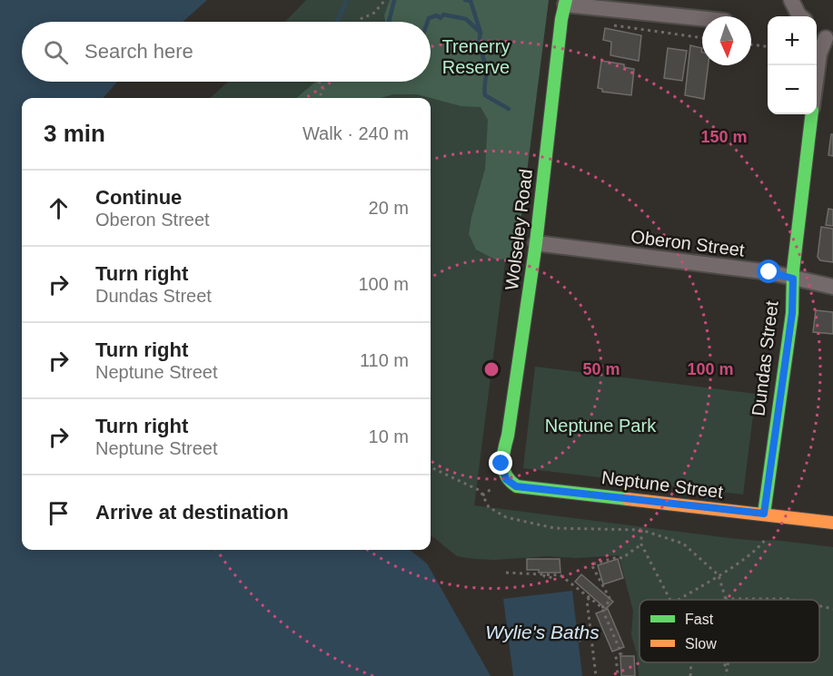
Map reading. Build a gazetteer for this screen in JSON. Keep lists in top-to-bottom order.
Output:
{
  "streets": {
    "street": [
      "Wolseley Road",
      "Oberon Street",
      "Dundas Street",
      "Neptune Street"
    ]
  },
  "crossings": [
    ["Wolseley Road", "Oberon Street"],
    ["Wolseley Road", "Neptune Street"],
    ["Oberon Street", "Dundas Street"],
    ["Dundas Street", "Neptune Street"]
  ],
  "water": ["Wylie's Baths"],
  "parks": ["Trenerry Reserve", "Neptune Park"],
  "legend": ["Fast", "Slow"],
  "north": "bottom",
  "page": {
    "map_buttons": ["+", "−"],
    "search": "Search here",
    "heading": ["3 min", "Walk · 240 m"],
    "list": [
      ["Continue", "Oberon Street", "20 m"],
      ["Turn right", "Dundas Street", "100 m"],
      ["Turn right", "Neptune Street", "110 m"],
      ["Turn right", "Neptune Street", "10 m"],
      "Arrive at destination"
    ]
  },
  "rings": ["150 m", "50 m", "100 m"]
}
